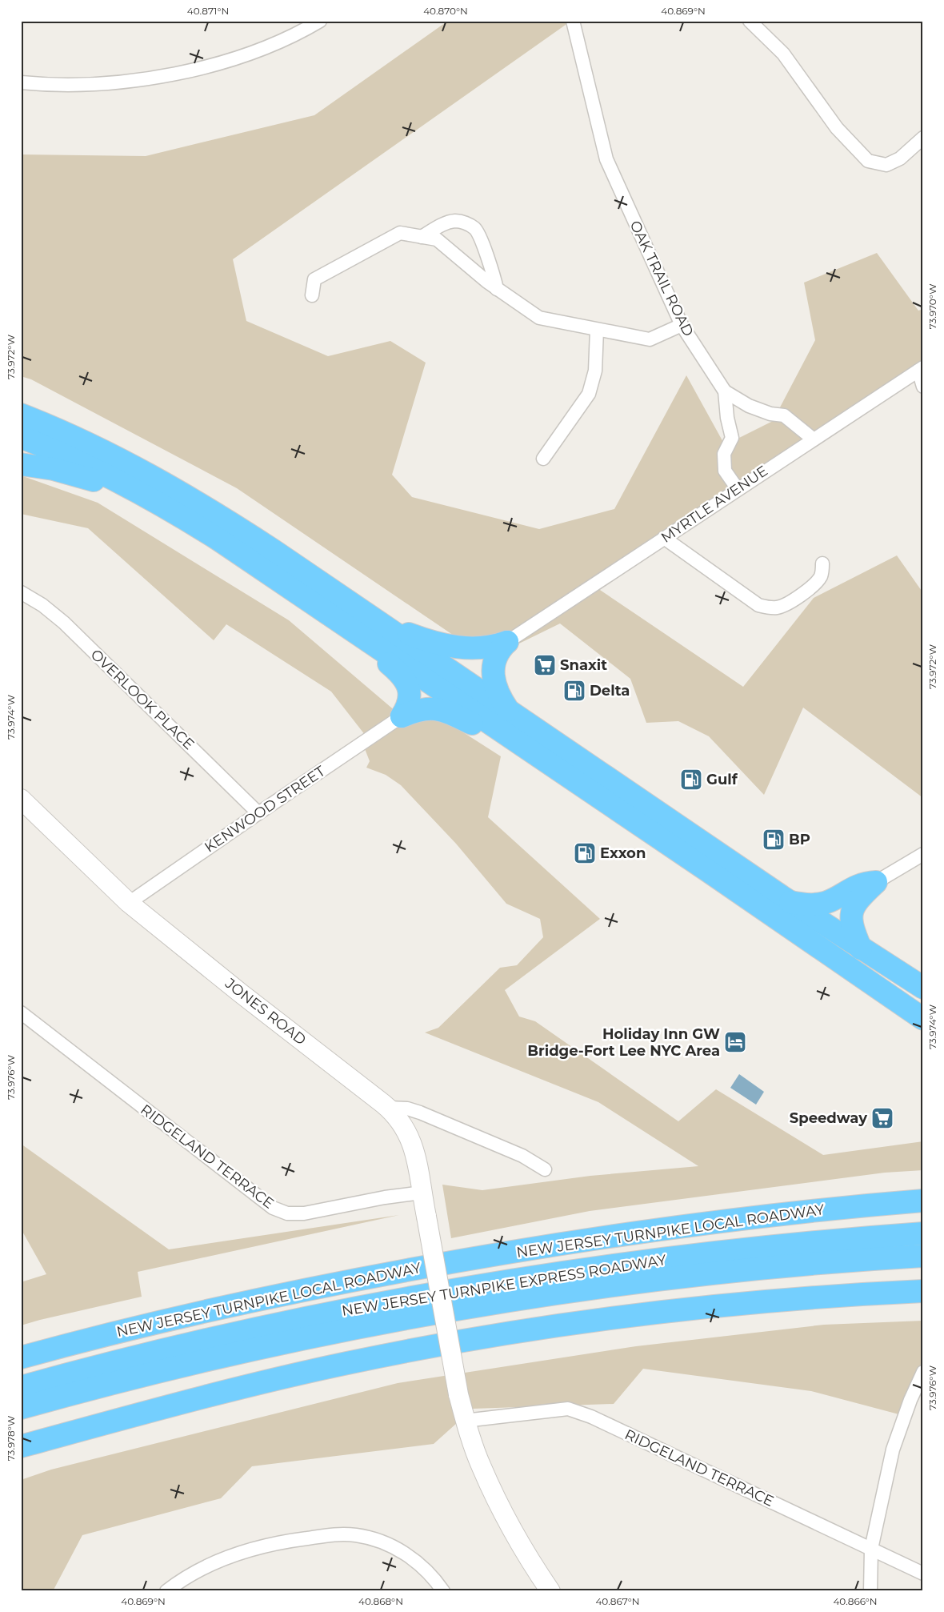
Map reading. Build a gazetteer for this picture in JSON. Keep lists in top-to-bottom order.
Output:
{
  "streets": {
    "highway": ["NEW JERSEY TURNPIKE LOCAL ROADWAY", "NEW JERSEY TURNPIKE EXPRESS ROADWAY"],
    "street": [
      "OAK TRAIL ROAD",
      "MYRTLE AVENUE",
      "OVERLOOK PLACE",
      "KENWOOD STREET",
      "JONES ROAD",
      "RIDGELAND TERRACE"
    ]
  },
  "crossings": [
    ["OVERLOOK PLACE", "KENWOOD STREET"],
    ["KENWOOD STREET", "JONES ROAD"],
    ["JONES ROAD", "RIDGELAND TERRACE"]
  ],
  "places": {
    "supermarket": ["Snaxit", "Speedway"],
    "fuel station": [
      "Delta",
      "Gulf",
      "BP",
      "Exxon"
    ],
    "hotel": ["Holiday Inn GW Bridge-Fort Lee NYC Area"]
  },
  "coordinates": [
    "40.871°N",
    "40.870°N",
    "40.869°N",
    "73.970°W",
    "73.972°W",
    "73.974°W",
    "73.976°W",
    "73.978°W",
    "40.868°N",
    "40.867°N",
    "40.866°N"
  ]
}
